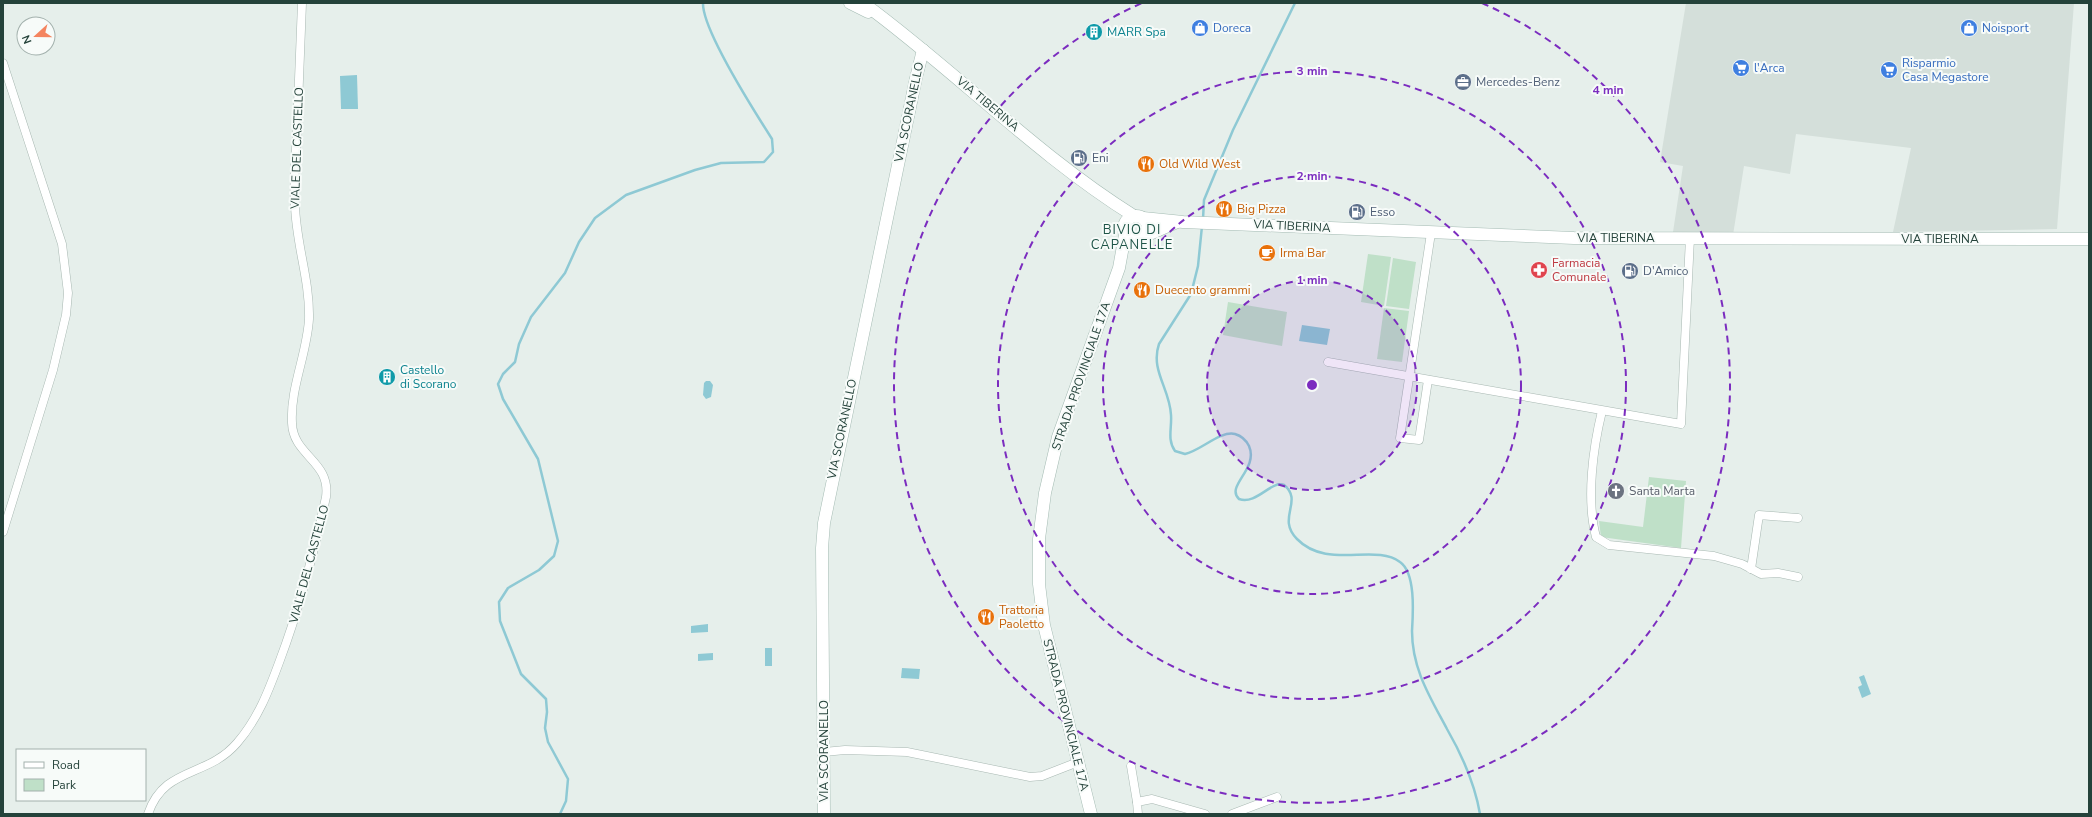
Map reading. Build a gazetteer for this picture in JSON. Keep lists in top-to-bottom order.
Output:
{
  "streets": {
    "main road": ["VIA TIBERINA", "VIA SCORANELLO", "STRADA PROVINCIALE 17A"],
    "street": ["VIALE DEL CASTELLO"]
  },
  "crossings": [
    ["VIA TIBERINA", "VIA SCORANELLO"]
  ],
  "districts": ["BIVIO DI CAPANELLE"],
  "places": {
    "shop": ["Doreca", "Noisport"],
    "building": ["MARR Spa", "Castello di Scorano"],
    "supermarket": ["l'Arca", "Risparmio Casa Megastore"],
    "office": ["Mercedes-Benz"],
    "fuel station": ["Eni", "Esso", "D'Amico"],
    "restaurant": [
      "Old Wild West",
      "Big Pizza",
      "Duecento grammi",
      "Trattoria Paoletto"
    ],
    "cafe": ["Irma Bar"],
    "pharmacy": ["Farmacia Comunale"],
    "church": ["Santa Marta"]
  },
  "legend": ["Road", "Park"],
  "north": "left",
  "rings": [
    "3 min",
    "4 min",
    "2 min",
    "1 min"
  ]
}
